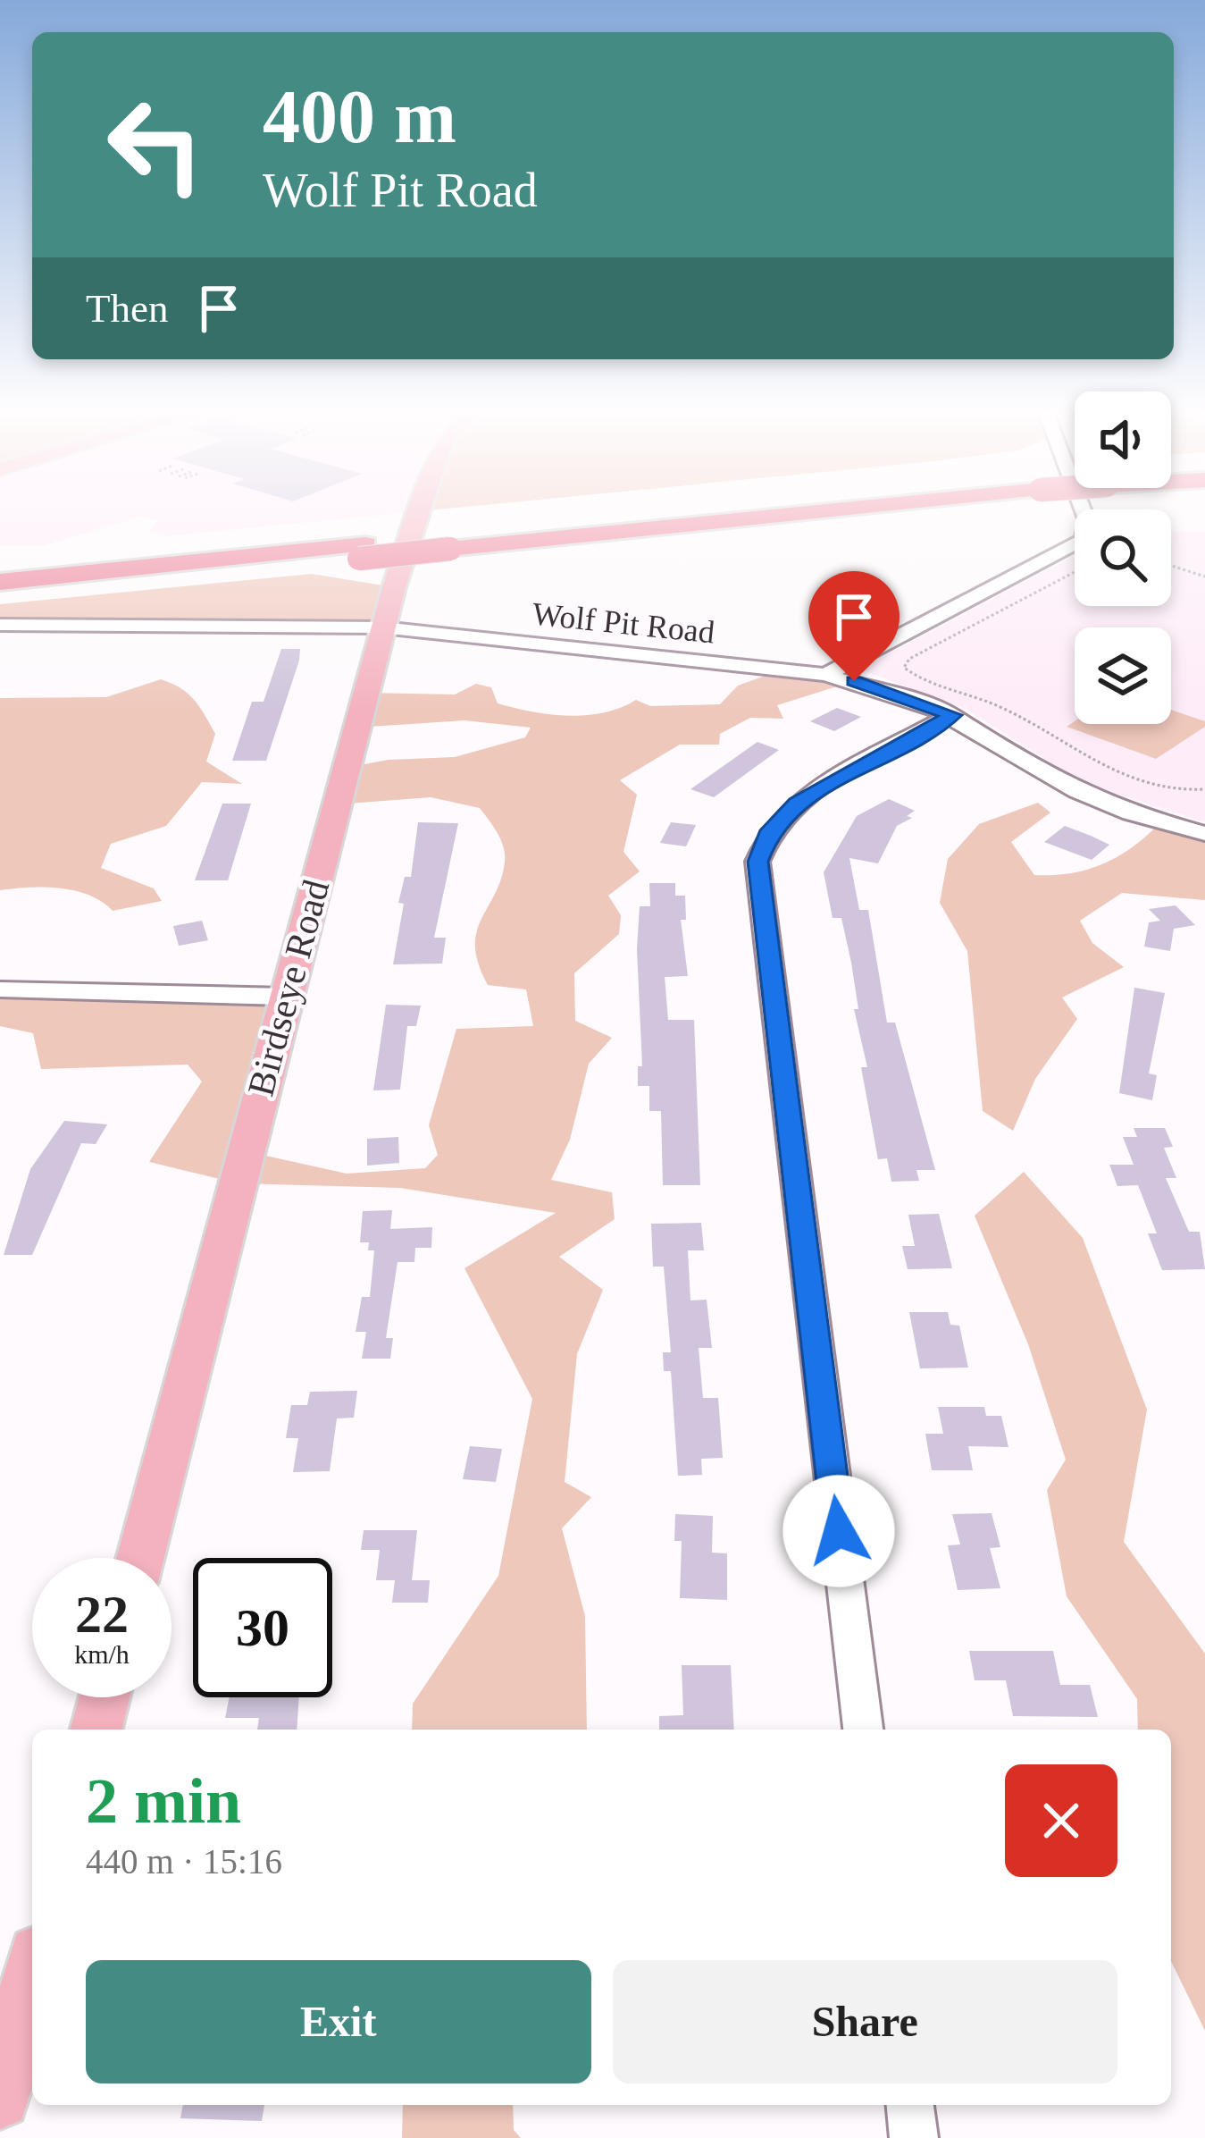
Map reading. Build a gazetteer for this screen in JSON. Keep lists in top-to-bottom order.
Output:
{
  "streets": {
    "main road": ["Birdseye Road"],
    "street": ["Wolf Pit Road"]
  },
  "crossings": [
    ["Wolf Pit Road", "Birdseye Road"]
  ],
  "page": {
    "turn": ["400 m", "Wolf Pit Road"],
    "then": "Then",
    "speed": "22 km/h",
    "limit": "30",
    "heading": ["2 min", "440 m · 15:16"],
    "buttons": ["Exit", "Share"]
  }
}
